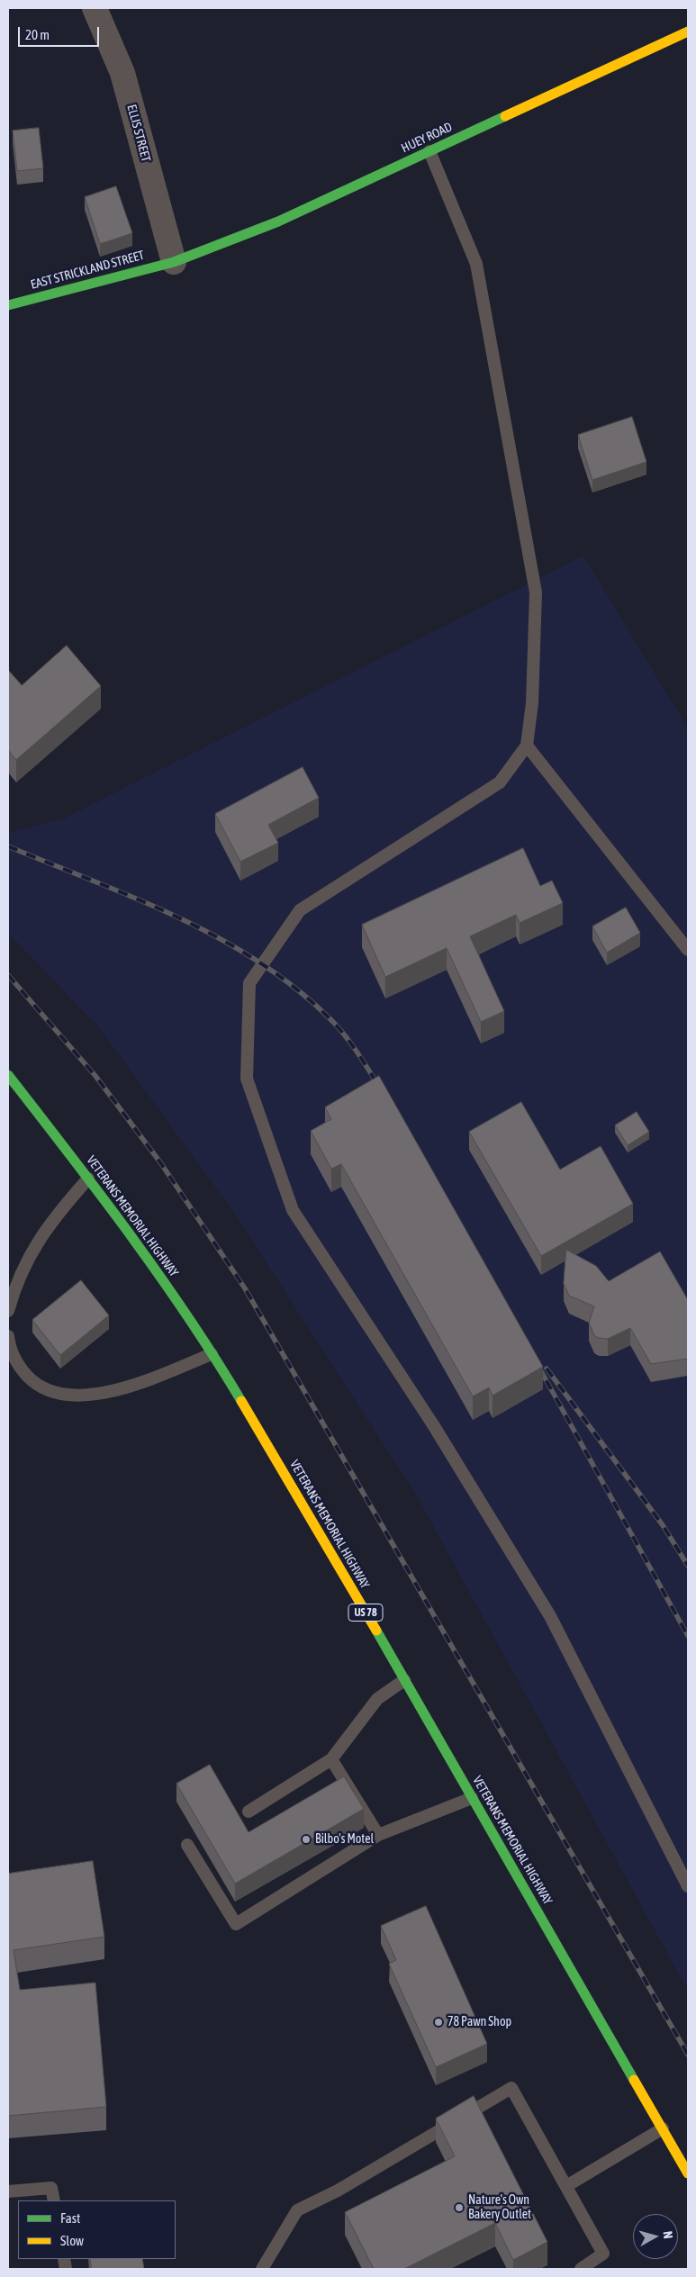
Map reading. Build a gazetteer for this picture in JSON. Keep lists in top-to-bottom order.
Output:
{
  "streets": {
    "main road": [
      "HUEY ROAD",
      "EAST STRICKLAND STREET",
      "VETERANS MEMORIAL HIGHWAY",
      "US 78"
    ],
    "street": ["ELLIS STREET"]
  },
  "crossings": [
    ["ELLIS STREET", "HUEY ROAD"],
    ["ELLIS STREET", "EAST STRICKLAND STREET"],
    ["HUEY ROAD", "EAST STRICKLAND STREET"]
  ],
  "places": ["Bilbo's Motel", "78 Pawn Shop", "Nature's Own Bakery Outlet"],
  "legend": ["Fast", "Slow"],
  "scale_bar": "20 m",
  "north": "right"
}
